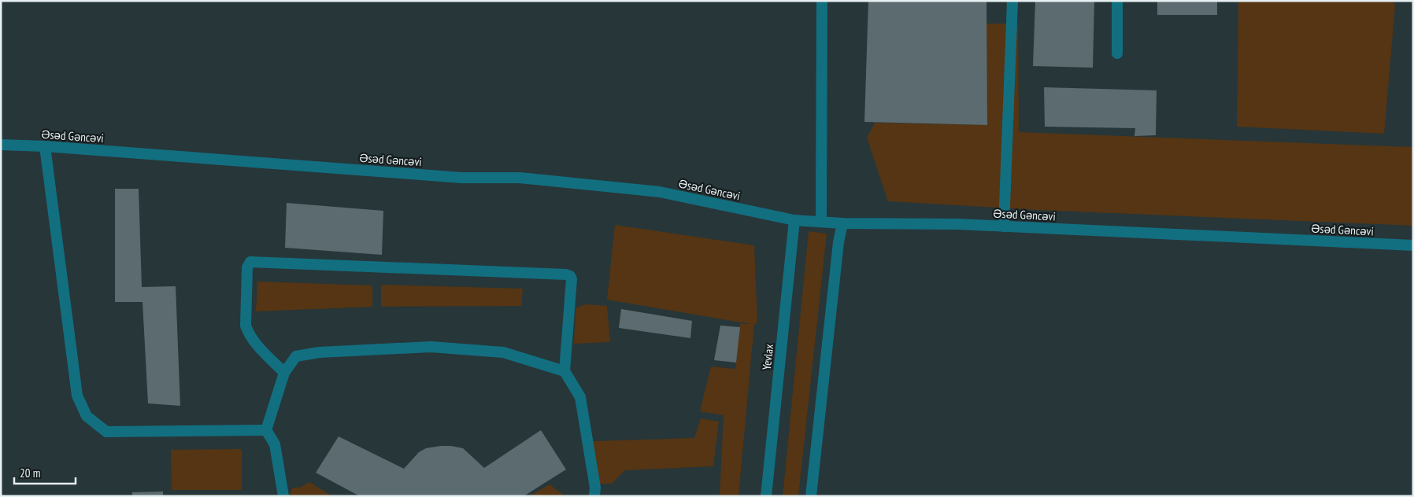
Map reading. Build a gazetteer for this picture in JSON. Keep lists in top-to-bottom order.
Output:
{
  "streets": {
    "street": ["Əsəd Gəncəvi", "Yevlax"]
  },
  "crossings": [
    ["Əsəd Gəncəvi", "Yevlax"]
  ],
  "scale_bar": "20 m"
}
